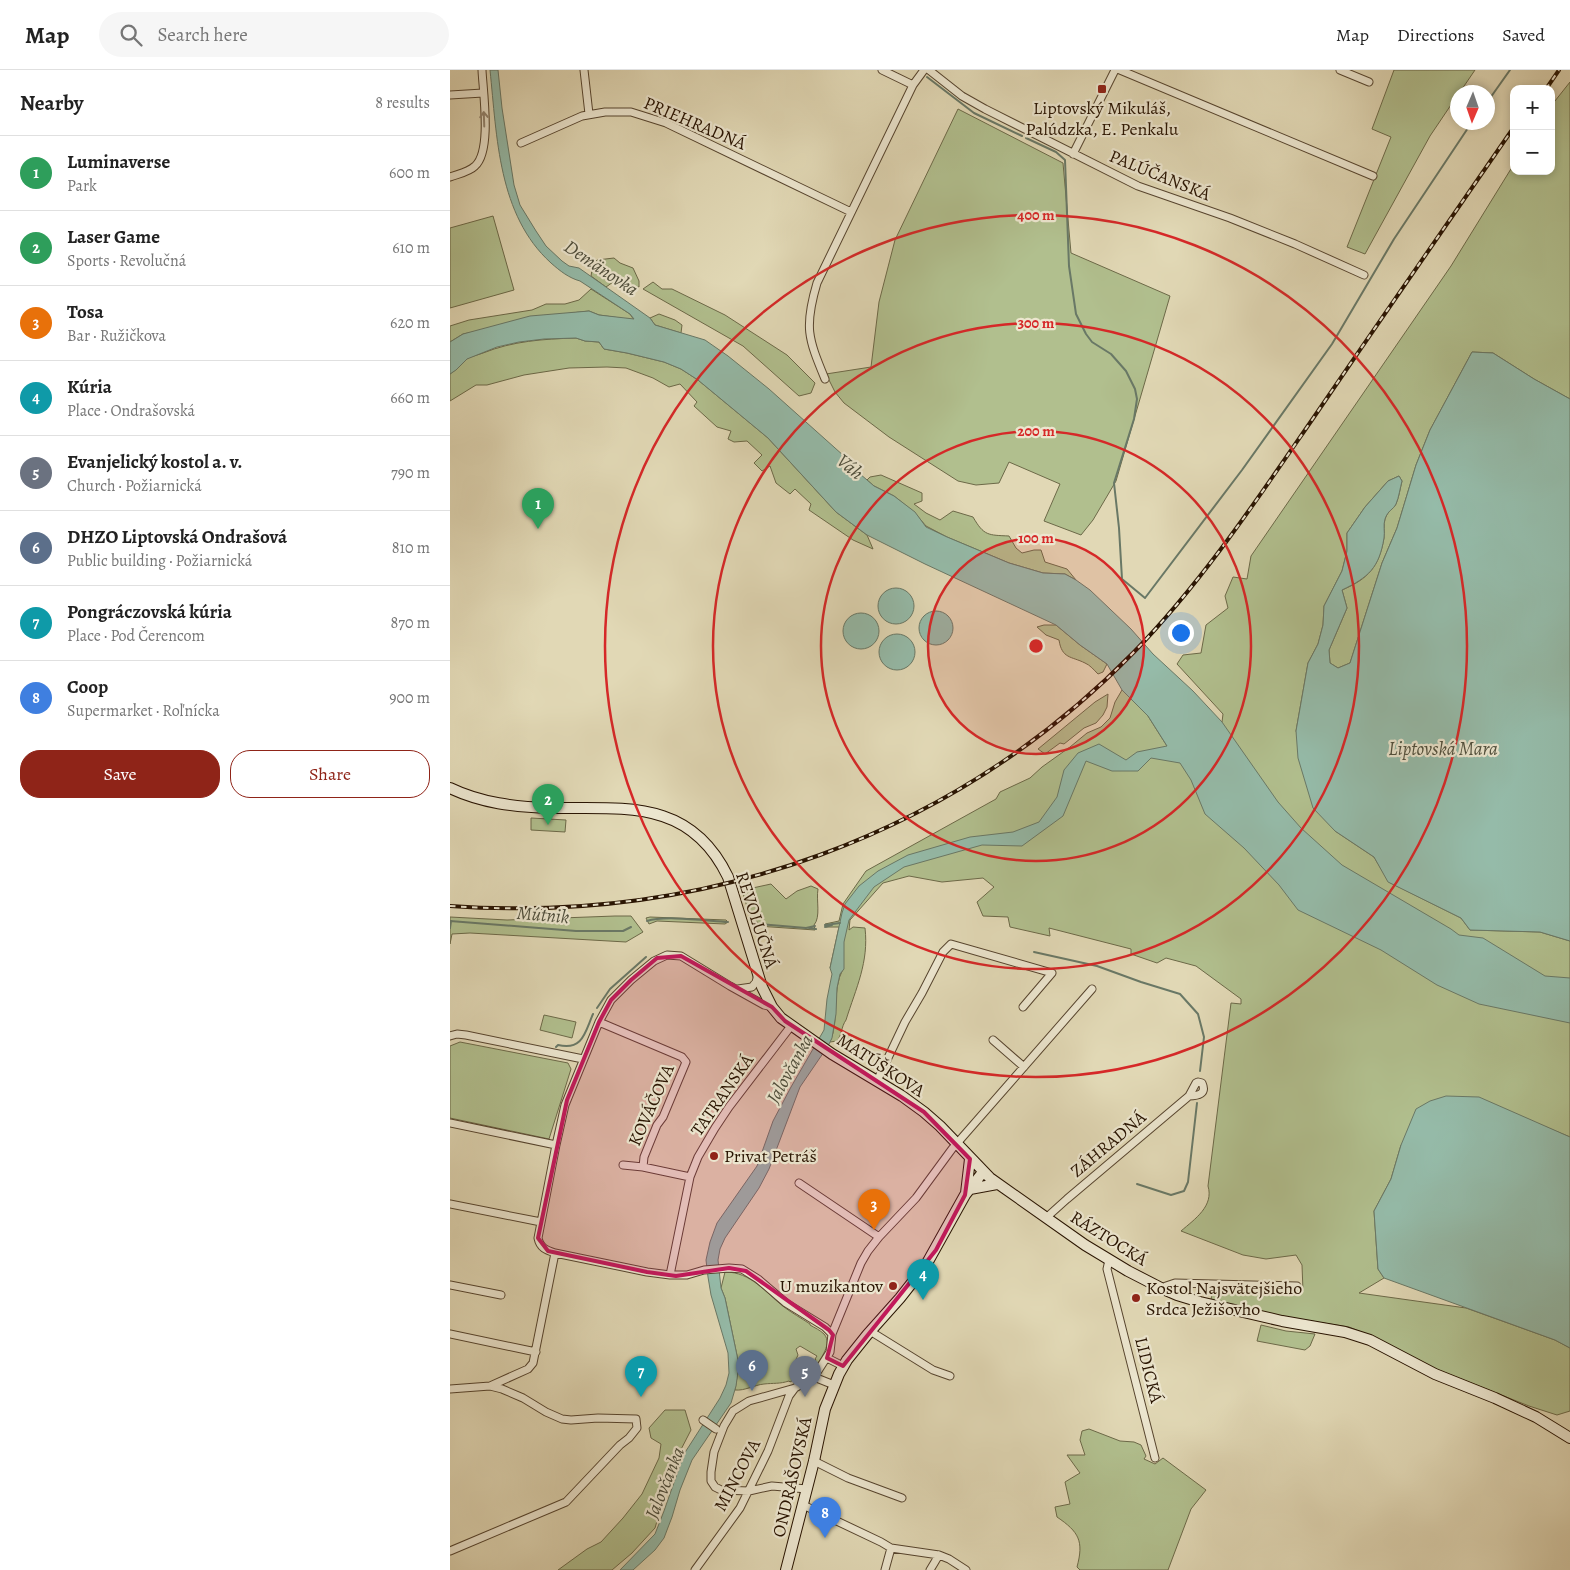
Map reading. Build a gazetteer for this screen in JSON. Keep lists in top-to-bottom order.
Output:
{
  "streets": {
    "main road": [
      "REVOLUČNÁ",
      "MATÚŠKOVA",
      "RÁZTOCKÁ",
      "ONDRAŠOVSKÁ"
    ],
    "street": [
      "PRIEHRADNÁ",
      "PALÚČANSKÁ",
      "TATRANSKÁ",
      "KOVÁČOVA",
      "ZÁHRADNÁ",
      "LIDICKÁ",
      "MINCOVA"
    ]
  },
  "crossings": [
    ["REVOLUČNÁ", "MATÚŠKOVA"],
    ["MATÚŠKOVA", "TATRANSKÁ"],
    ["MATÚŠKOVA", "KOVÁČOVA"],
    ["MATÚŠKOVA", "RÁZTOCKÁ"],
    ["MATÚŠKOVA", "ONDRAŠOVSKÁ"],
    ["TATRANSKÁ", "KOVÁČOVA"],
    ["ZÁHRADNÁ", "RÁZTOCKÁ"],
    ["RÁZTOCKÁ", "LIDICKÁ"]
  ],
  "water": [
    "Demänovka",
    "Váh",
    "Liptovská Mara",
    "Mútnik",
    "Jalovčanka"
  ],
  "places": {
    "transit": ["Liptovský Mikuláš, Palúdzka, E. Penkalu"],
    "other": ["Privat Petráš", "U muzikantov", "Kostol Najsvätejšieho Srdca Ježišovho"]
  },
  "north": "bottom",
  "page": {
    "header": "Map",
    "search": "Search here",
    "nav": ["Map", "Directions", "Saved"],
    "heading": ["Nearby", "8 results"],
    "map_buttons": ["+", "−"],
    "list": [
      {
        "mark": "1",
        "name": "Luminaverse",
        "note": "Park",
        "value": "600 m"
      },
      {
        "mark": "2",
        "name": "Laser Game",
        "note": "Sports · Revolučná",
        "value": "610 m"
      },
      {
        "mark": "3",
        "name": "Tosa",
        "note": "Bar · Ružičkova",
        "value": "620 m"
      },
      {
        "mark": "4",
        "name": "Kúria",
        "note": "Place · Ondrašovská",
        "value": "660 m"
      },
      {
        "mark": "5",
        "name": "Evanjelický kostol a. v.",
        "note": "Church · Požiarnická",
        "value": "790 m"
      },
      {
        "mark": "6",
        "name": "DHZO Liptovská Ondrašová",
        "note": "Public building · Požiarnická",
        "value": "810 m"
      },
      {
        "mark": "7",
        "name": "Pongráczovská kúria",
        "note": "Place · Pod Čerencom",
        "value": "870 m"
      },
      {
        "mark": "8",
        "name": "Coop",
        "note": "Supermarket · Roľnícka",
        "value": "900 m"
      }
    ],
    "pins": [
      "1",
      "2",
      "3",
      "4",
      "6",
      "5",
      "7",
      "8"
    ],
    "buttons": ["Save", "Share"]
  },
  "rings": [
    "400 m",
    "300 m",
    "200 m",
    "100 m"
  ]
}
